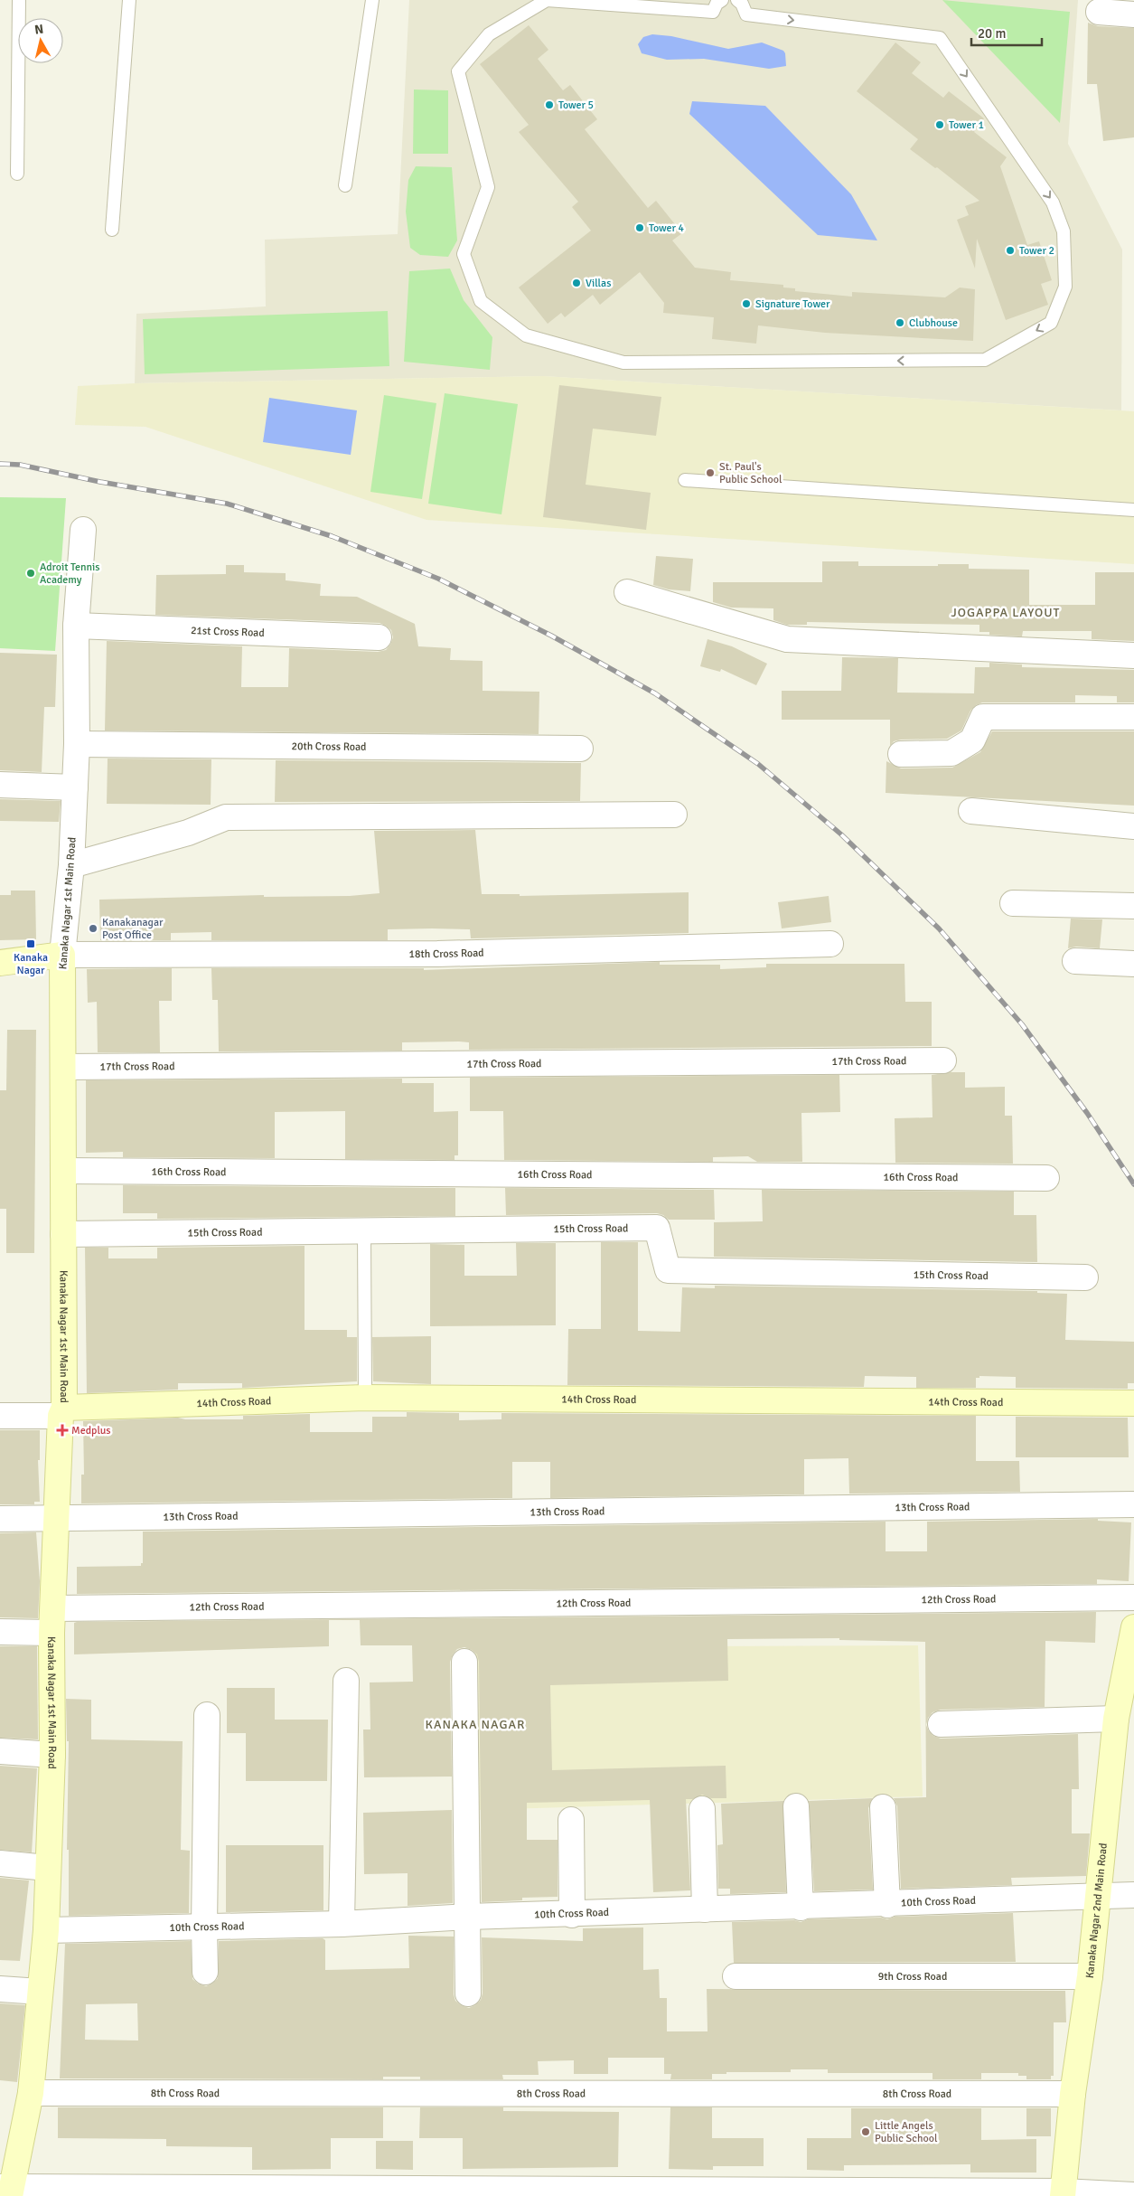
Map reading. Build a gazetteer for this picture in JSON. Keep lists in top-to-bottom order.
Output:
{
  "streets": {
    "street": [
      "21st Cross Road",
      "20th Cross Road",
      "Kanaka Nagar 1st Main Road",
      "18th Cross Road",
      "17th Cross Road",
      "16th Cross Road",
      "15th Cross Road",
      "14th Cross Road",
      "13th Cross Road",
      "12th Cross Road",
      "10th Cross Road",
      "Kanaka Nagar 2nd Main Road",
      "9th Cross Road",
      "8th Cross Road"
    ]
  },
  "crossings": [
    ["21st Cross Road", "Kanaka Nagar 1st Main Road"],
    ["20th Cross Road", "Kanaka Nagar 1st Main Road"],
    ["Kanaka Nagar 1st Main Road", "18th Cross Road"],
    ["Kanaka Nagar 1st Main Road", "17th Cross Road"],
    ["Kanaka Nagar 1st Main Road", "16th Cross Road"],
    ["Kanaka Nagar 1st Main Road", "15th Cross Road"],
    ["Kanaka Nagar 1st Main Road", "14th Cross Road"],
    ["Kanaka Nagar 1st Main Road", "13th Cross Road"],
    ["Kanaka Nagar 1st Main Road", "12th Cross Road"],
    ["Kanaka Nagar 1st Main Road", "10th Cross Road"],
    ["Kanaka Nagar 1st Main Road", "8th Cross Road"],
    ["10th Cross Road", "Kanaka Nagar 2nd Main Road"],
    ["Kanaka Nagar 2nd Main Road", "9th Cross Road"],
    ["Kanaka Nagar 2nd Main Road", "8th Cross Road"]
  ],
  "districts": ["JOGAPPA LAYOUT", "KANAKA NAGAR"],
  "places": {
    "other": [
      "Tower 5",
      "Tower 1",
      "Tower 4",
      "Tower 2",
      "Villas",
      "Signature Tower",
      "Clubhouse",
      "St. Paul's Public School",
      "Adroit Tennis Academy",
      "Kanakanagar Post Office",
      "Little Angels Public School"
    ],
    "transit": ["Kanaka Nagar"],
    "health": ["Medplus"]
  },
  "scale_bar": "20 m",
  "north": "top"
}
